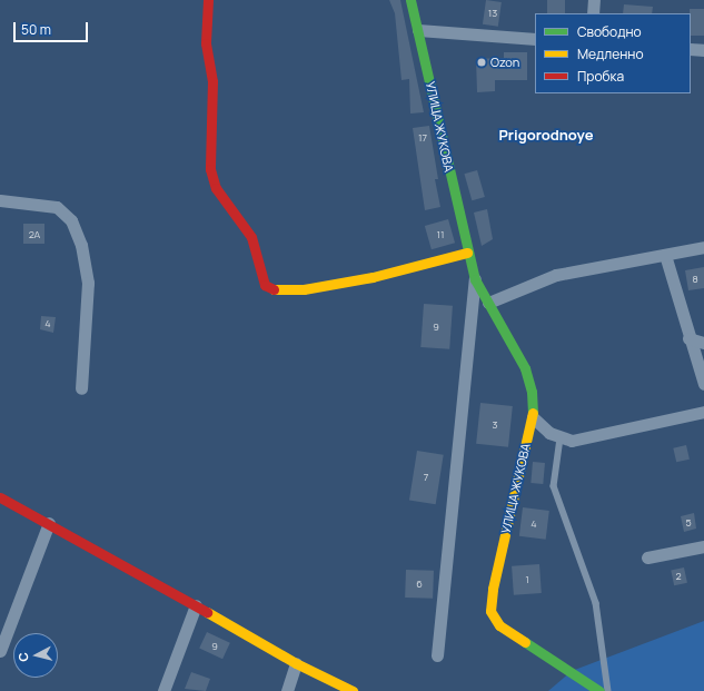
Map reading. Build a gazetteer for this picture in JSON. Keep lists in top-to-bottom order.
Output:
{
  "streets": {
    "street": ["УЛИЦА ЖУКОВА"]
  },
  "districts": ["Prigorodnoye"],
  "places": ["Ozon"],
  "house_numbers": [
    "13",
    "17",
    "2А",
    "11",
    "8",
    "4",
    "9",
    "3",
    "7",
    "5",
    "4",
    "2",
    "1",
    "6",
    "9"
  ],
  "legend": ["Свободно", "Медленно", "Пробка"],
  "scale_bar": "50 m",
  "north": "left"
}
